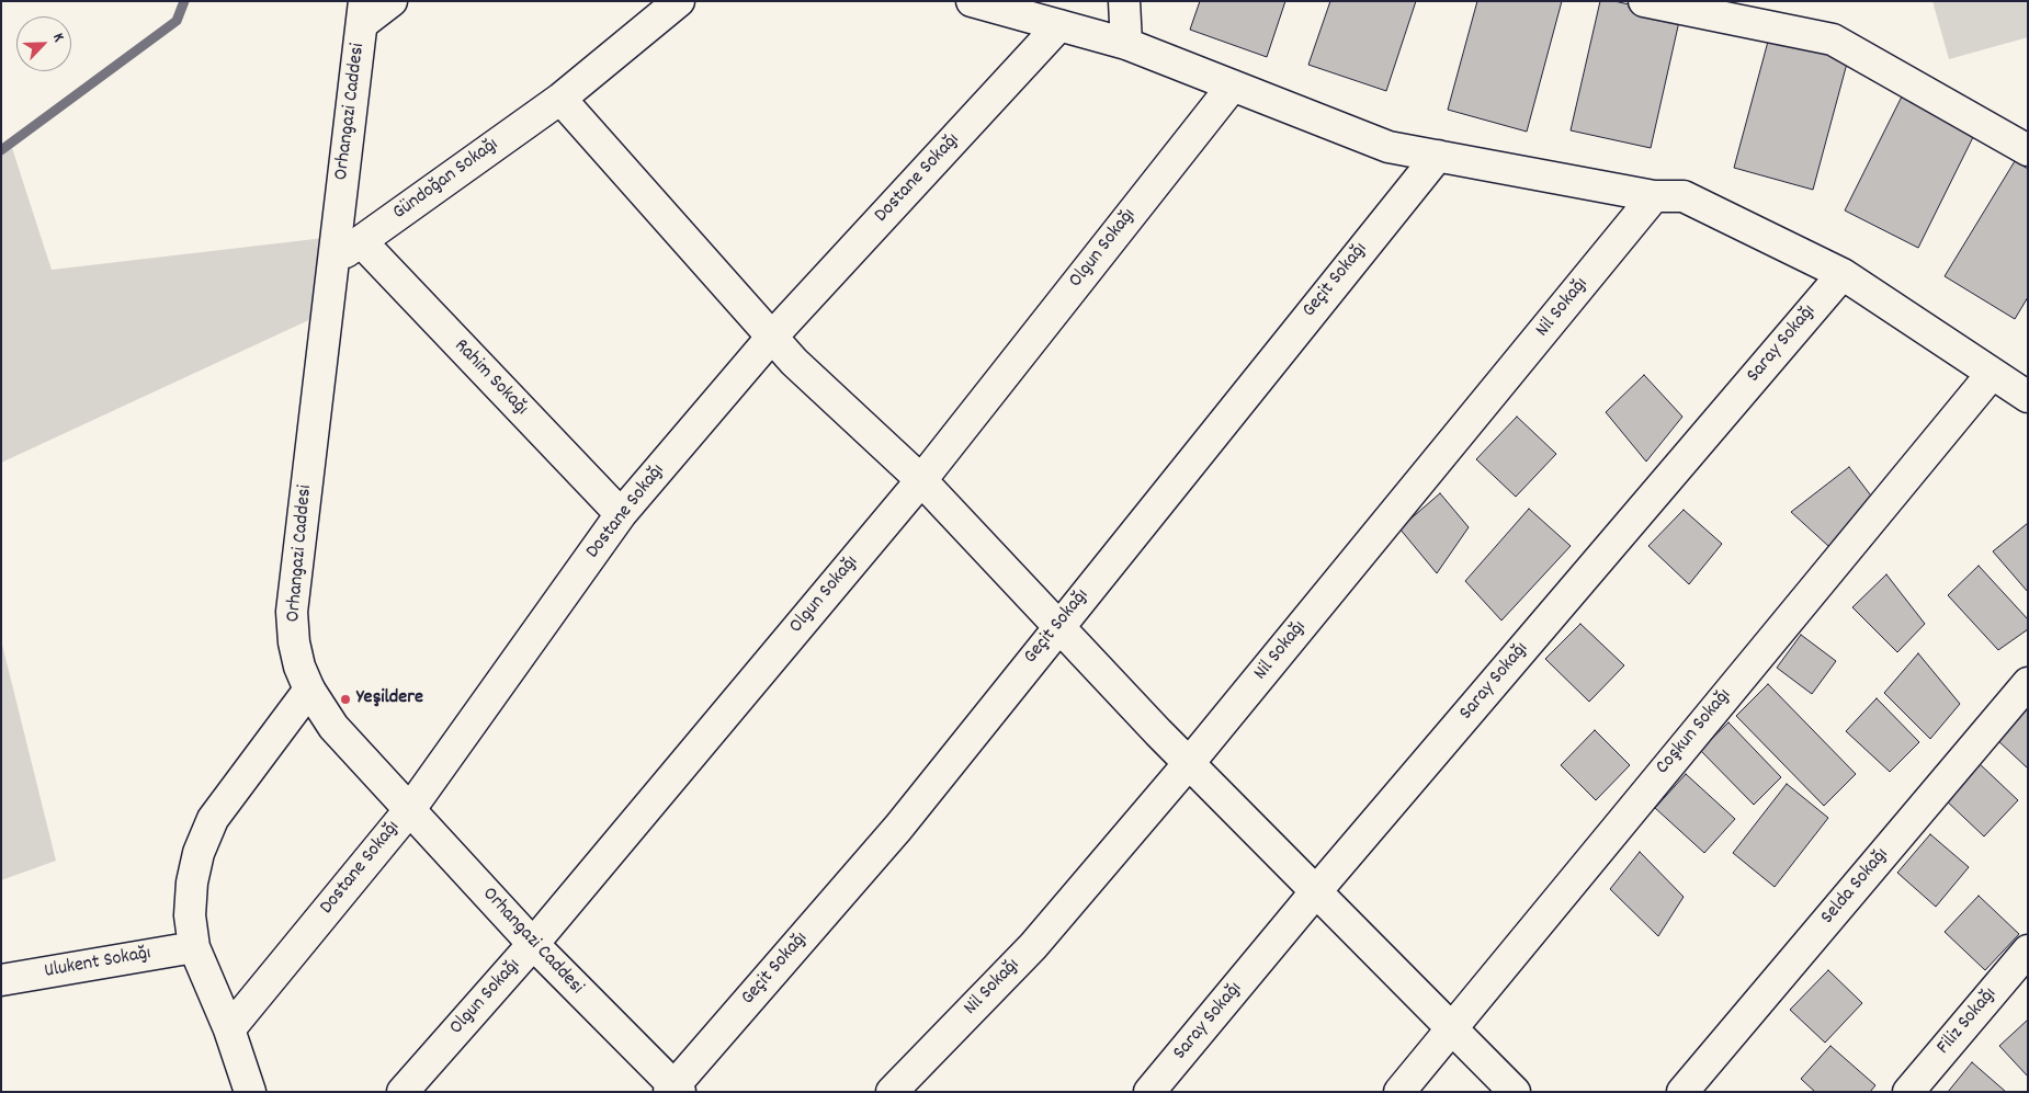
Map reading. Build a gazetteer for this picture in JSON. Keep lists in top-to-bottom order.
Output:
{
  "streets": {
    "street": [
      "Orhangazi Caddesi",
      "Dostane Sokağı",
      "Gündoğan Sokağı",
      "Olgun Sokağı",
      "Geçit Sokağı",
      "Nil Sokağı",
      "Saray Sokağı",
      "Rahim Sokağı",
      "Coşkun Sokağı",
      "Selda Sokağı",
      "Ulukent Sokağı",
      "Filiz Sokağı"
    ]
  },
  "crossings": [
    ["Orhangazi Caddesi", "Dostane Sokağı"],
    ["Orhangazi Caddesi", "Gündoğan Sokağı"],
    ["Orhangazi Caddesi", "Olgun Sokağı"],
    ["Orhangazi Caddesi", "Geçit Sokağı"],
    ["Dostane Sokağı", "Rahim Sokağı"],
    ["Gündoğan Sokağı", "Rahim Sokağı"]
  ],
  "places": ["Yeşildere"],
  "north": "top right"
}
